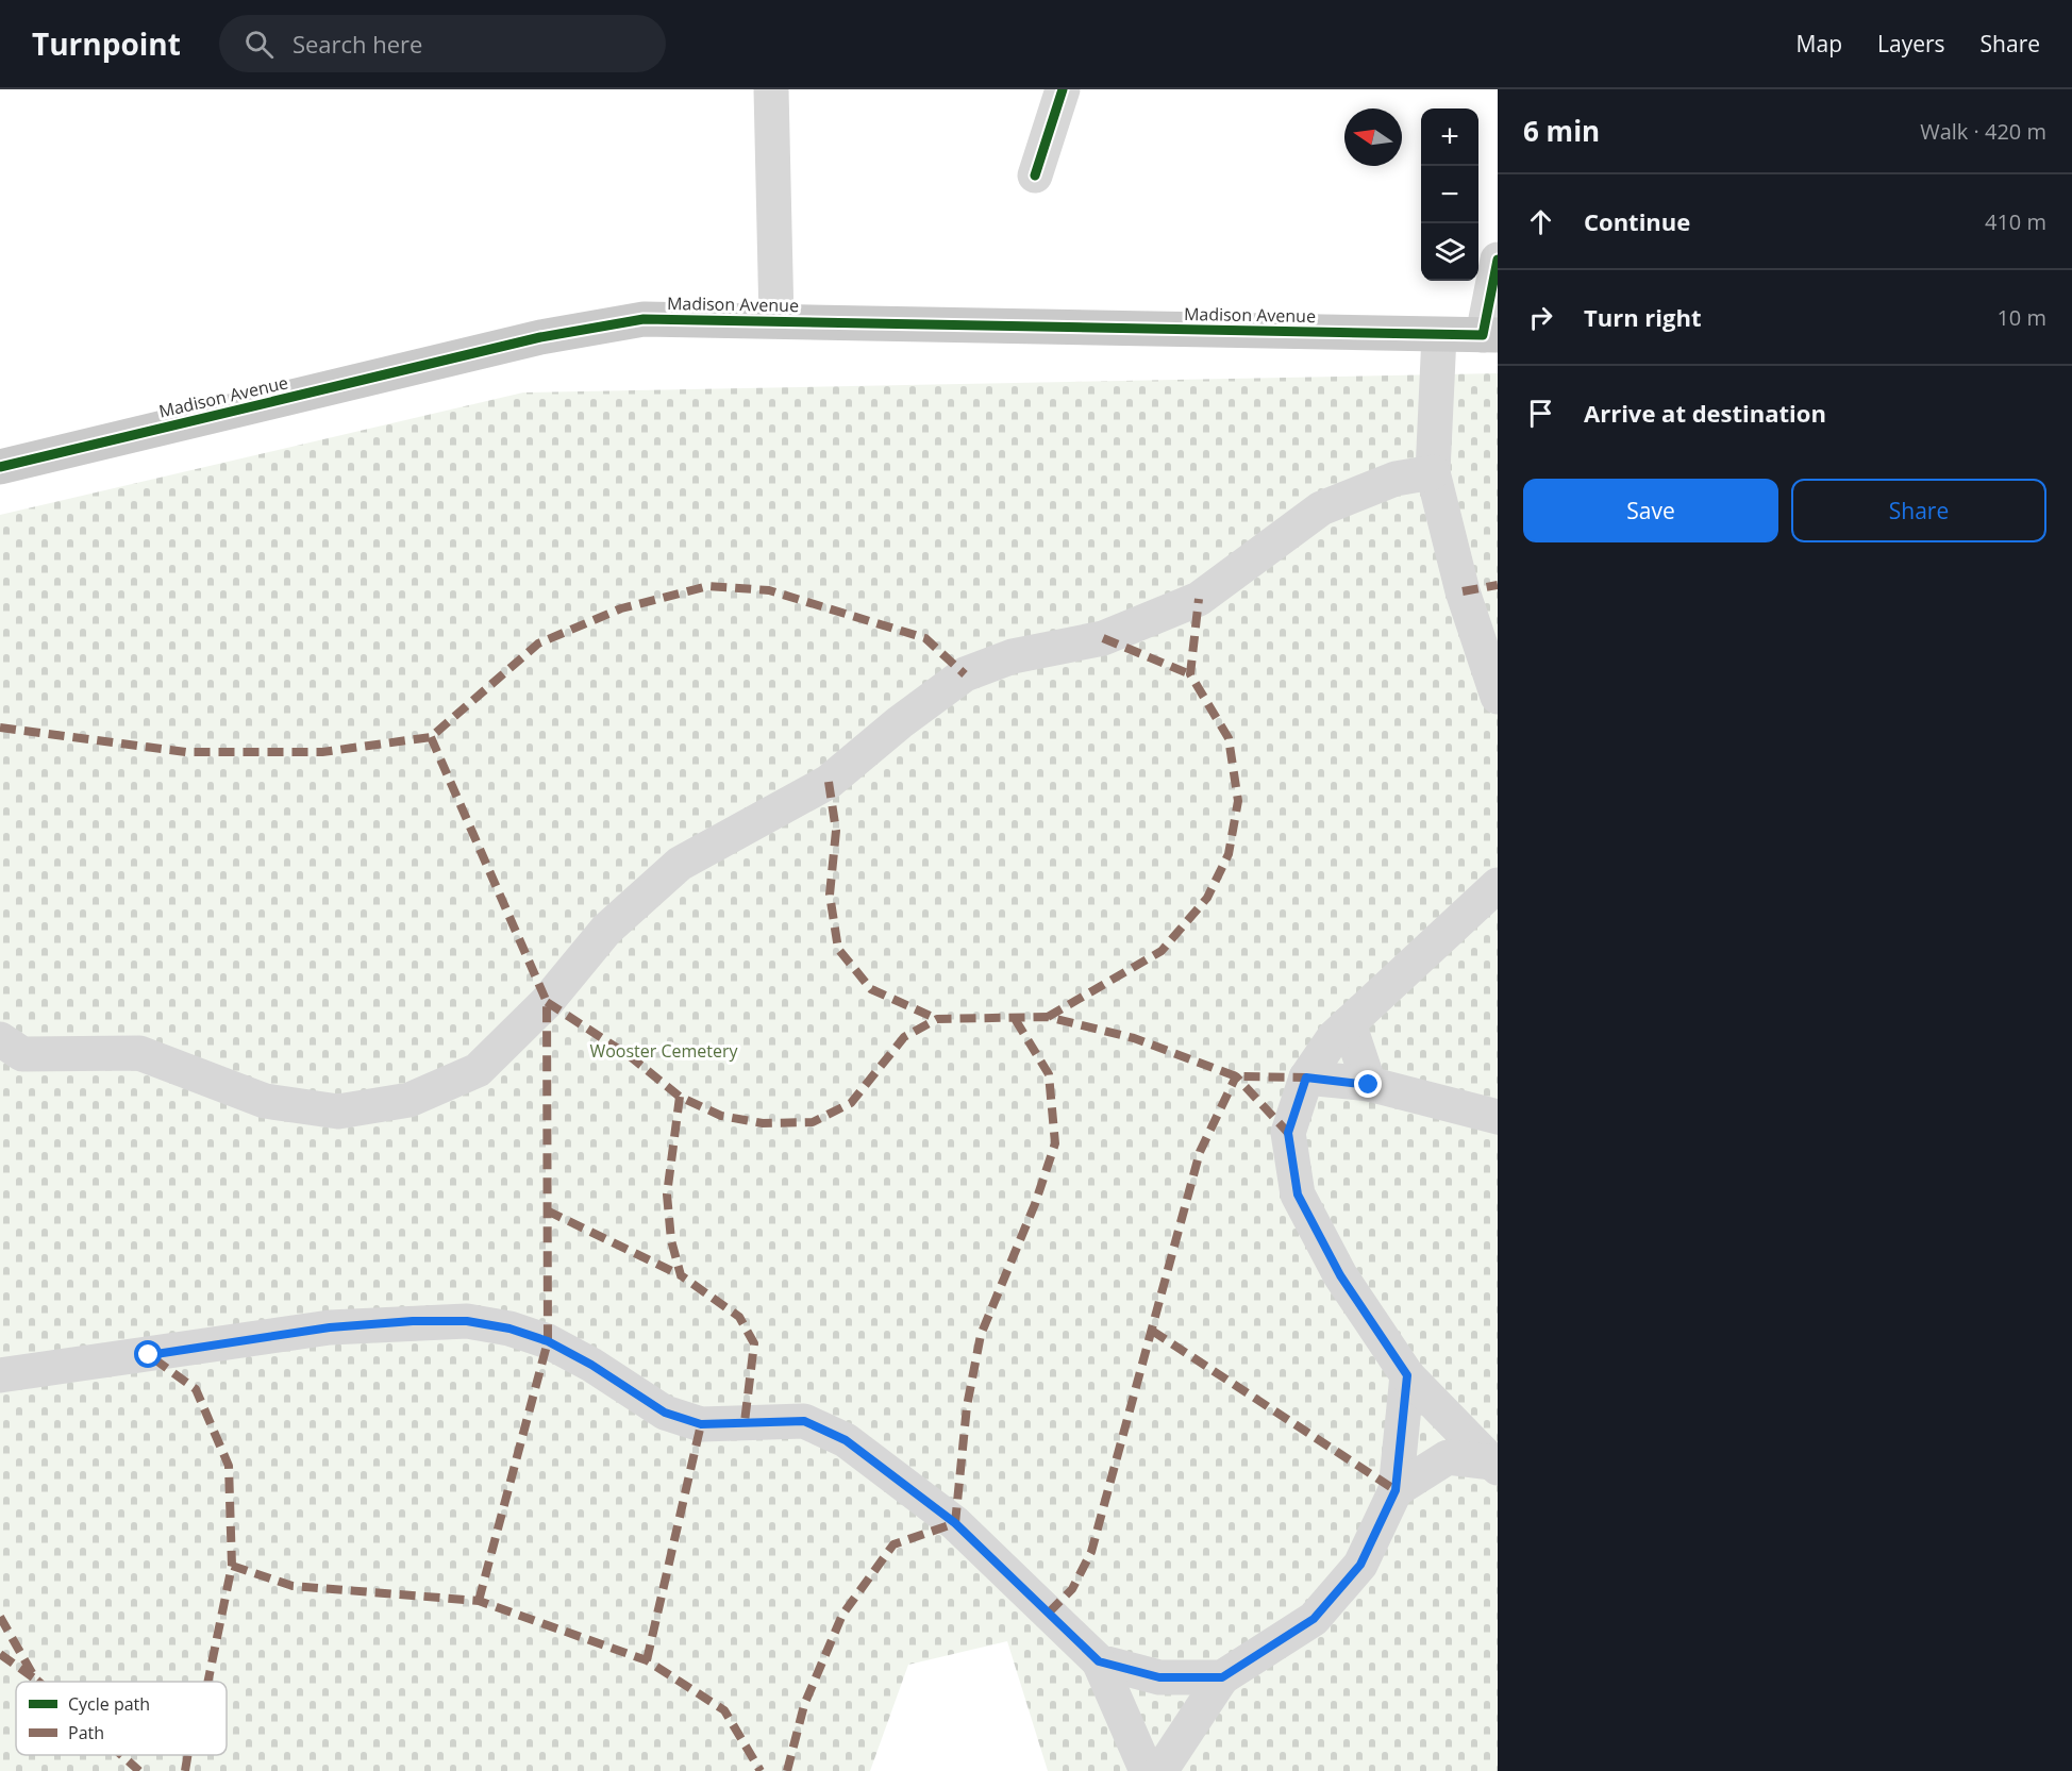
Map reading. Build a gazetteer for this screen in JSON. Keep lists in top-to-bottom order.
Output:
{
  "streets": {
    "main road": ["Madison Avenue"]
  },
  "parks": ["Wooster Cemetery"],
  "legend": ["Cycle path", "Path"],
  "north": "left",
  "page": {
    "header": "Turnpoint",
    "search": "Search here",
    "nav": ["Map", "Layers", "Share"],
    "heading": ["6 min", "Walk · 420 m"],
    "map_buttons": ["+", "−"],
    "list": [
      ["Continue", "410 m"],
      ["Turn right", "10 m"],
      "Arrive at destination"
    ],
    "buttons": ["Save", "Share"]
  }
}
